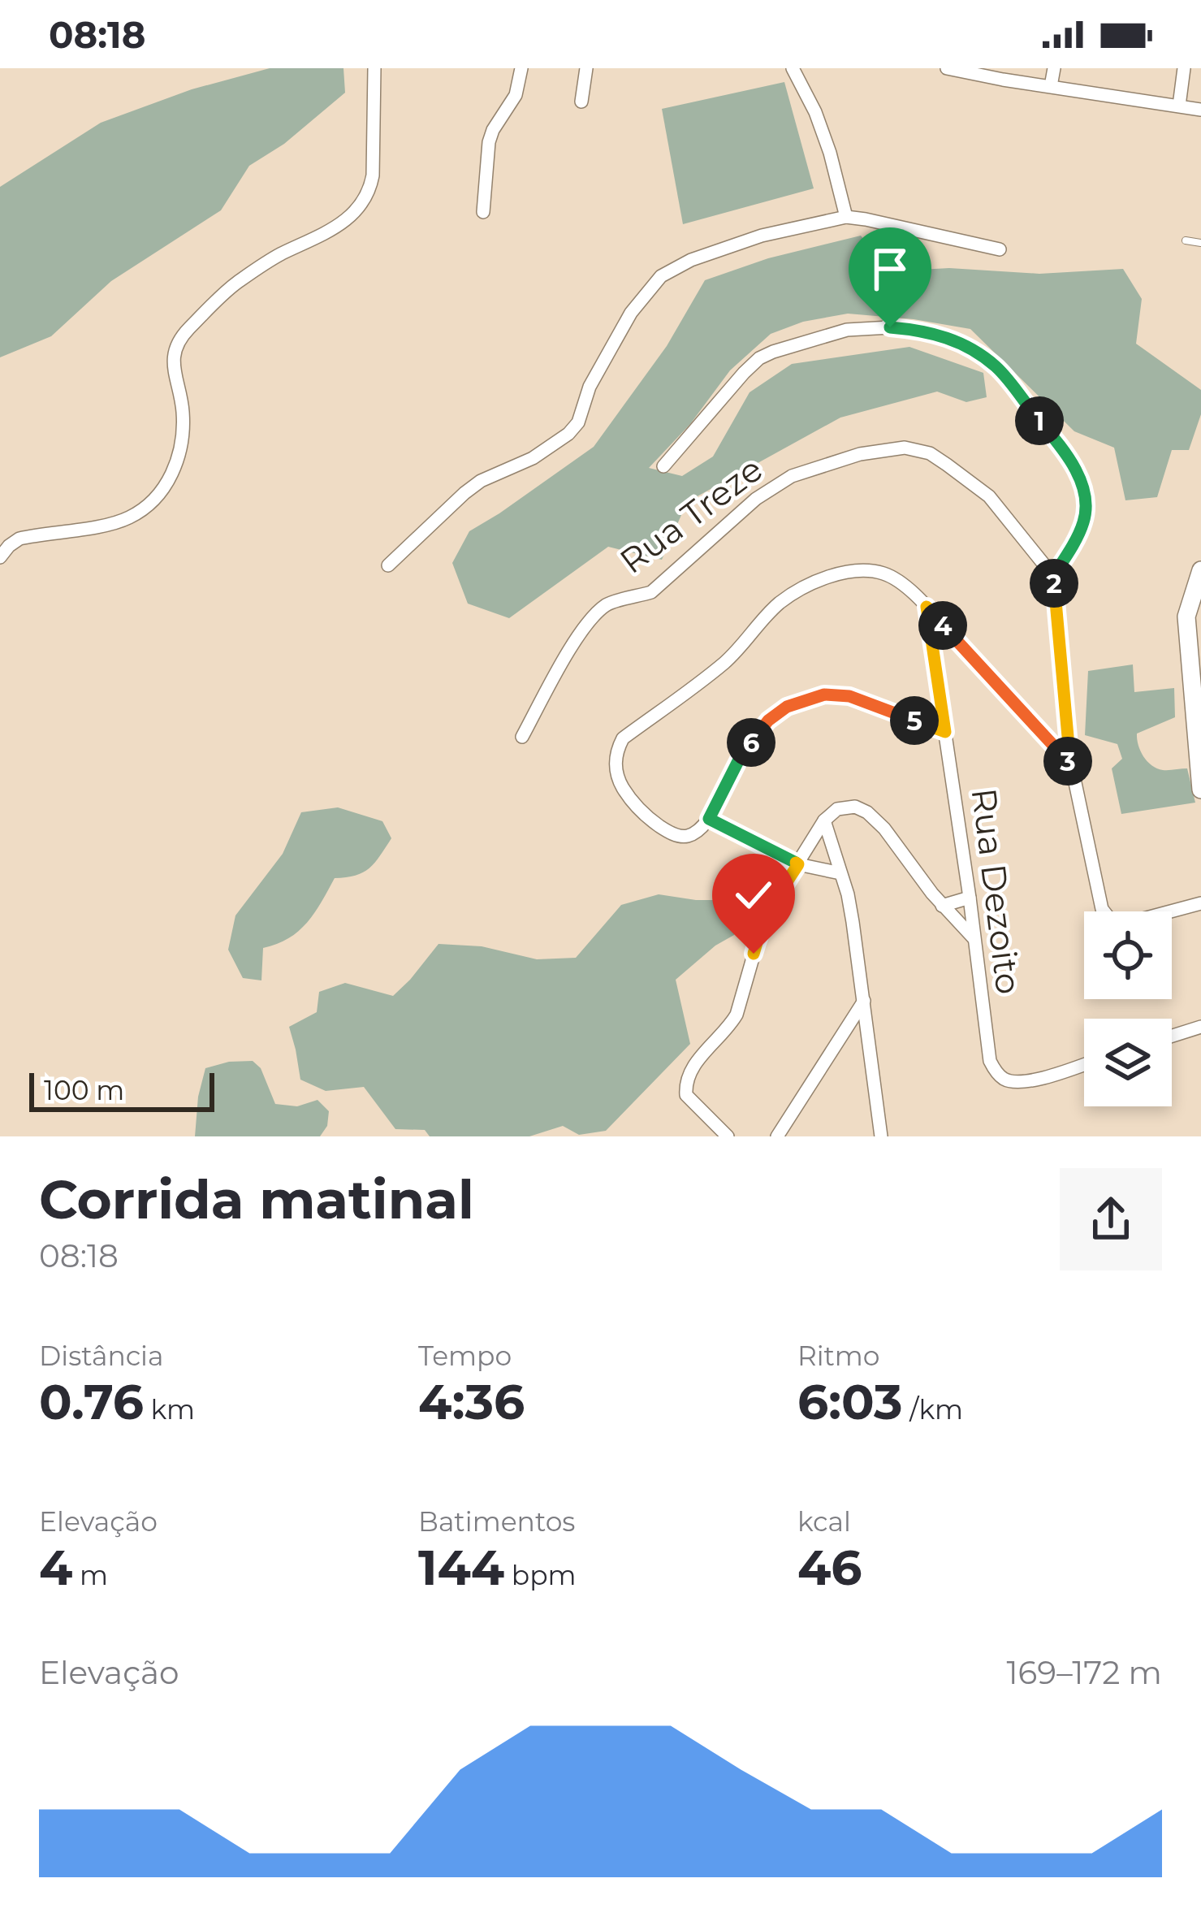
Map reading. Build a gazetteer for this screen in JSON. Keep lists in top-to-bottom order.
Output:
{
  "streets": {
    "street": ["Rua Treze", "Rua Dezoito"]
  },
  "scale_bar": "100 m",
  "page": {
    "status": "08:18",
    "pins": [
      "1",
      "2",
      "4",
      "5",
      "6",
      "3"
    ],
    "scale": "100 m",
    "heading": ["Corrida matinal", "08:18"],
    "stats": [
      ["Distância", "0.76 km"],
      ["Tempo", "4:36"],
      ["Ritmo", "6:03 /km"],
      ["Elevação", "4 m"],
      ["Batimentos", "144 bpm"],
      ["kcal", "46"]
    ],
    "chart": ["Elevação", "169–172 m"]
  }
}
